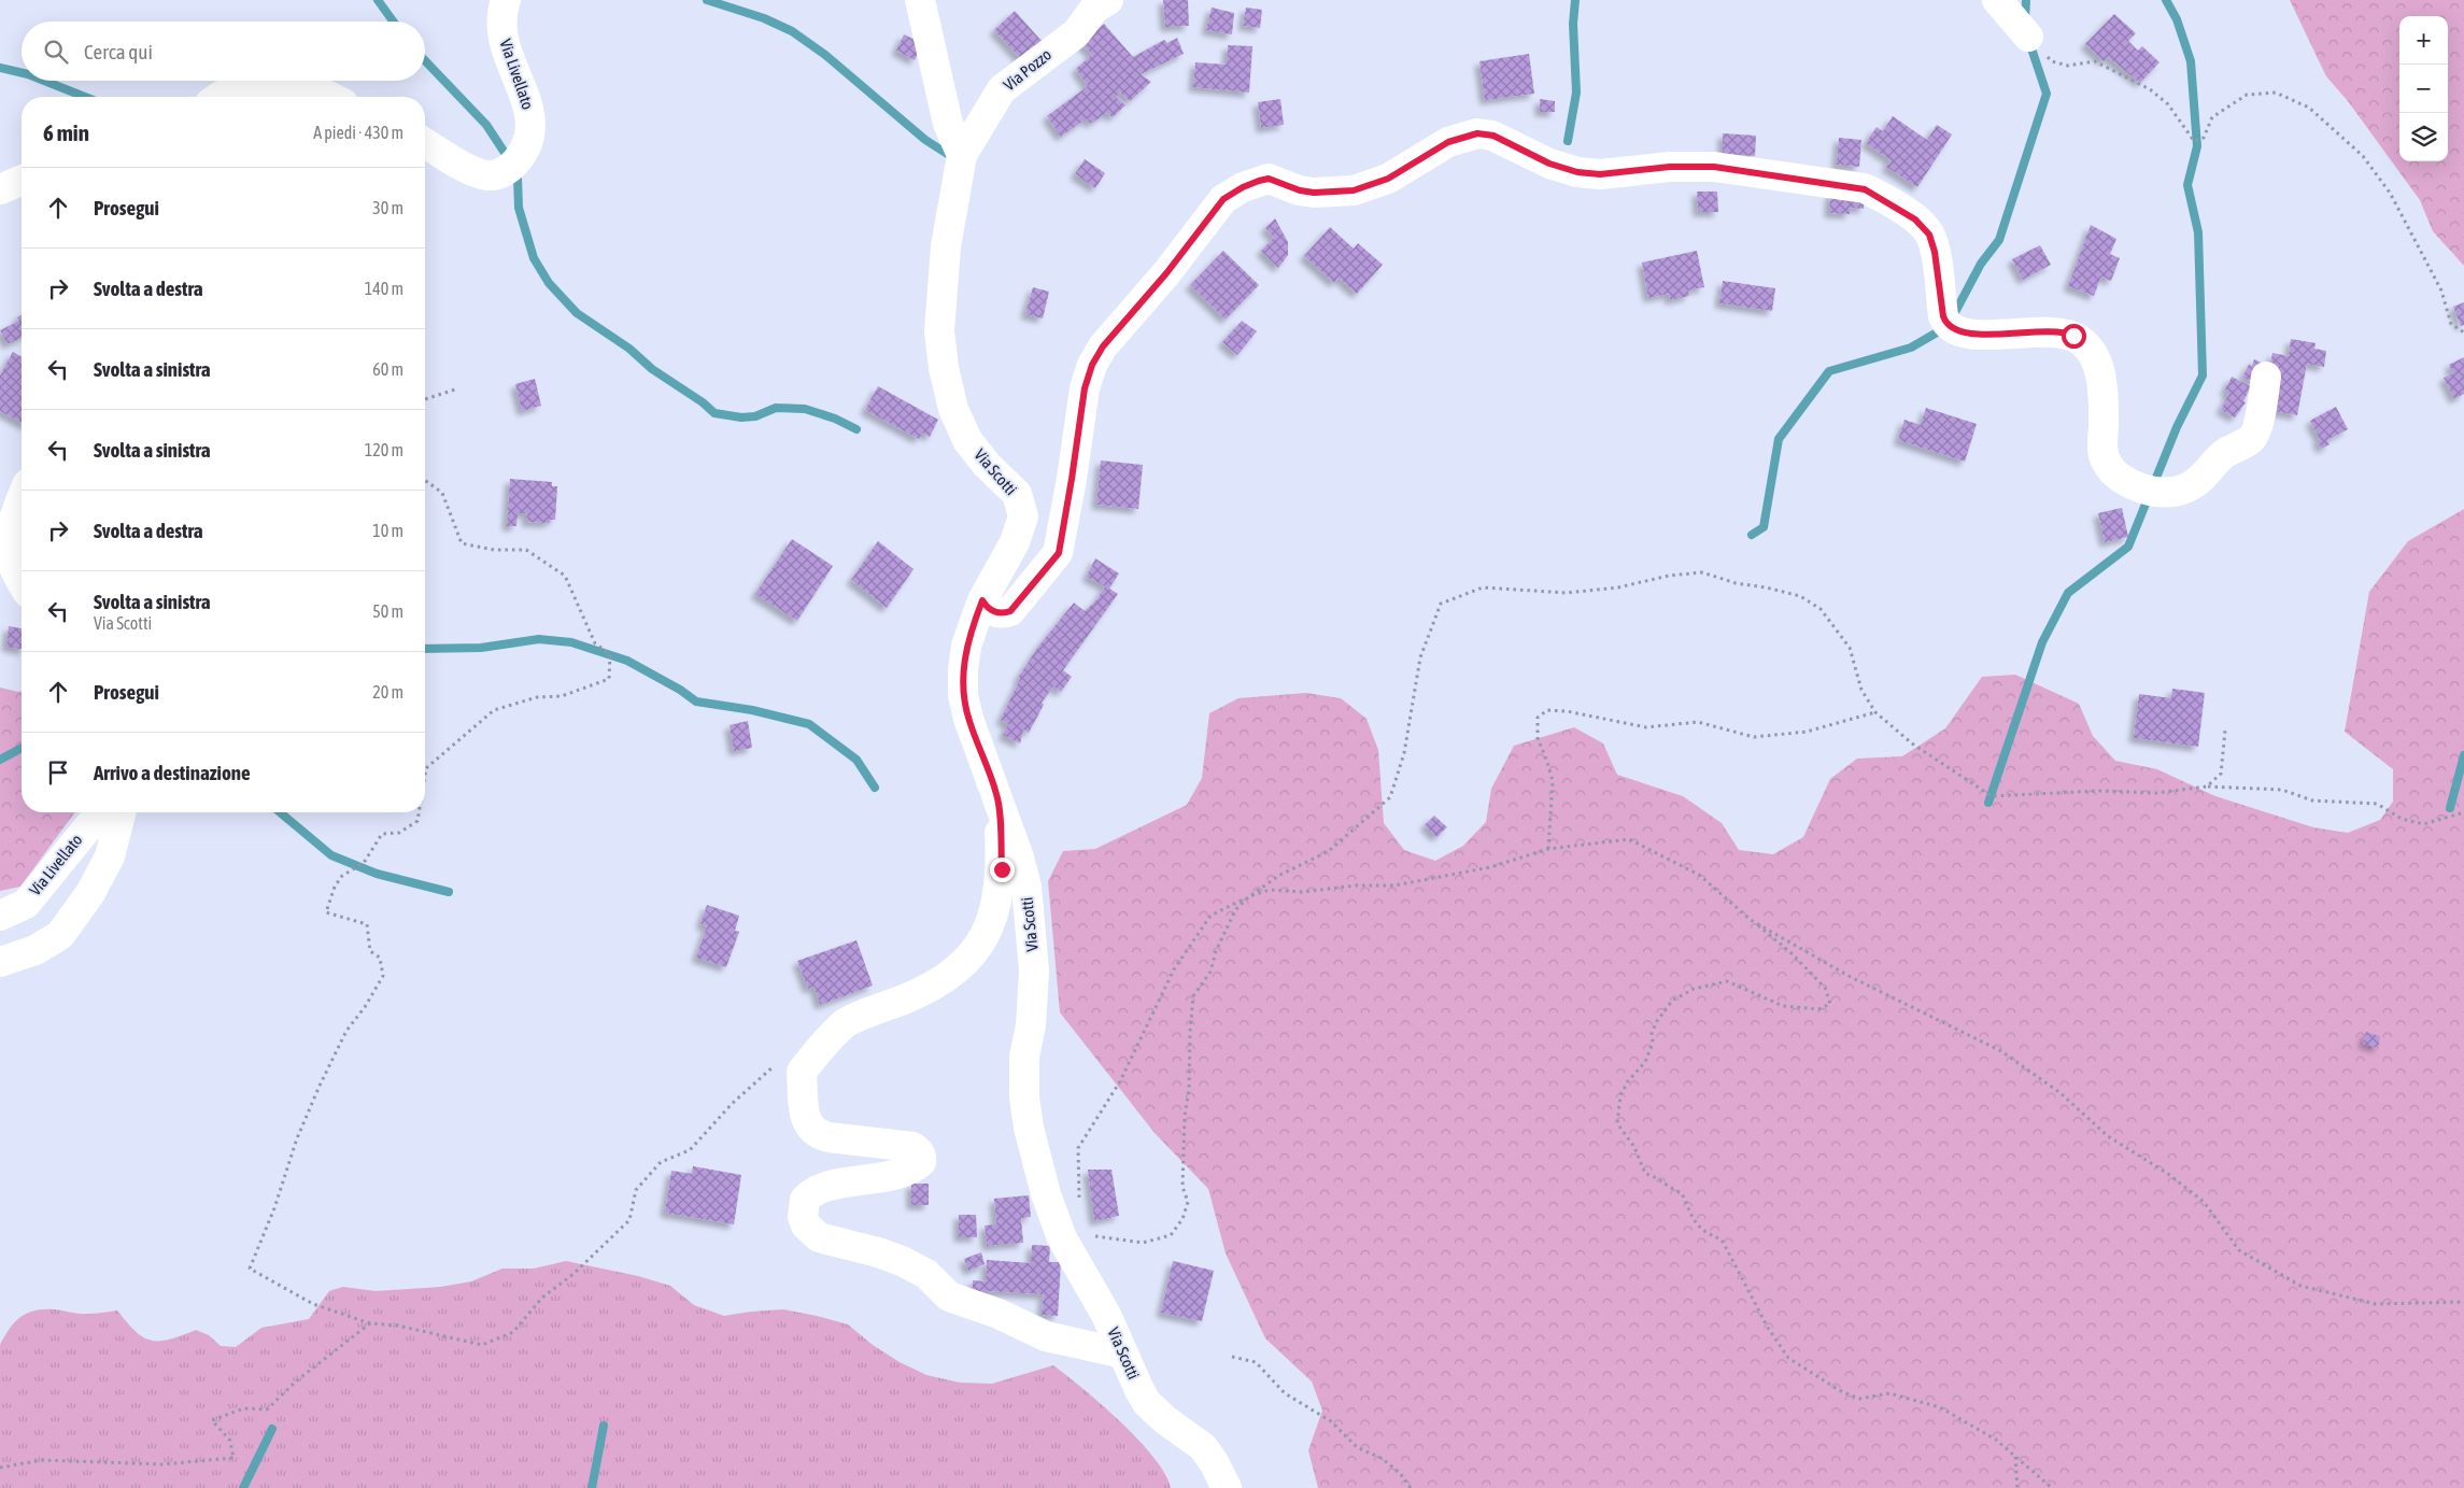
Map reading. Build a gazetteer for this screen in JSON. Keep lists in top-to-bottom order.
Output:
{
  "streets": {
    "street": ["Via Pozzo", "Via Livellato", "Via Scotti"]
  },
  "crossings": [
    ["Via Pozzo", "Via Scotti"]
  ],
  "page": {
    "map_buttons": ["+", "−"],
    "search": "Cerca qui",
    "heading": ["6 min", "A piedi · 430 m"],
    "list": [
      ["Prosegui", "30 m"],
      ["Svolta a destra", "140 m"],
      ["Svolta a sinistra", "60 m"],
      ["Svolta a sinistra", "120 m"],
      ["Svolta a destra", "10 m"],
      ["Svolta a sinistra", "Via Scotti", "50 m"],
      ["Prosegui", "20 m"],
      "Arrivo a destinazione"
    ]
  }
}
